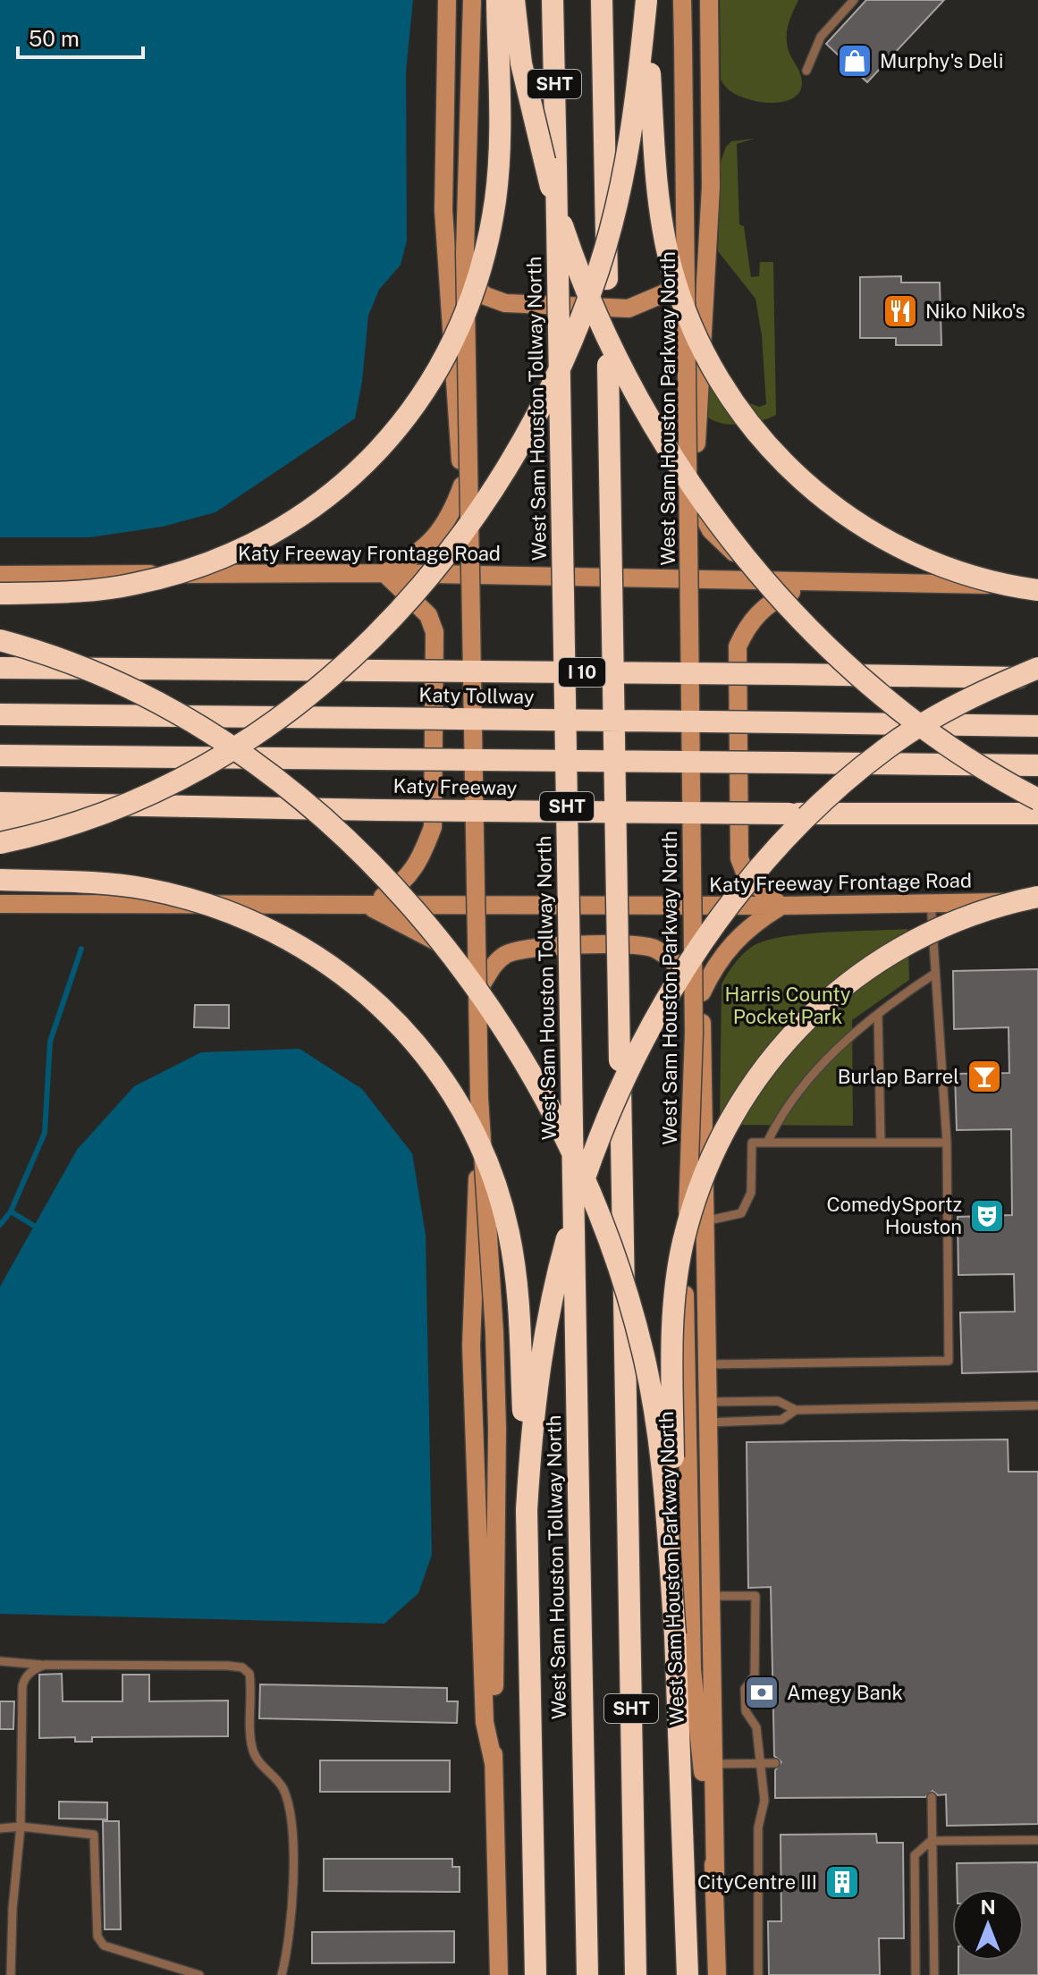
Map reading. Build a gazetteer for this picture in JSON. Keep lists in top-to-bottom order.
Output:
{
  "streets": {
    "highway": [
      "SHT",
      "West Sam Houston Tollway North",
      "I 10",
      "Katy Tollway",
      "Katy Freeway"
    ],
    "main road": ["West Sam Houston Parkway North", "Katy Freeway Frontage Road"]
  },
  "parks": ["Harris County Pocket Park"],
  "places": {
    "shop": ["Murphy's Deli"],
    "restaurant": ["Niko Niko's"],
    "bar": ["Burlap Barrel"],
    "theatre": ["ComedySportz Houston"],
    "bank": ["Amegy Bank"],
    "building": ["CityCentre III"]
  },
  "scale_bar": "50 m",
  "north": "top"
}
